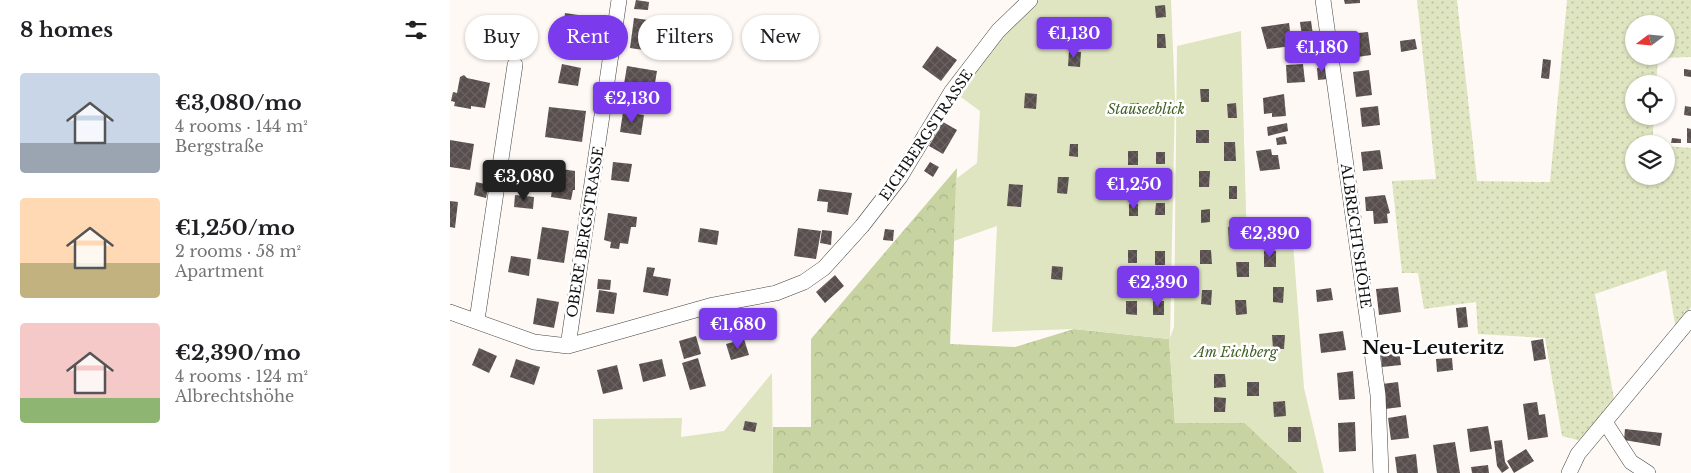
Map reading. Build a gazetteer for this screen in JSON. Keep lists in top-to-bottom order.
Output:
{
  "streets": {
    "street": ["EICHBERGSTRASSE", "OBERE BERGSTRASSE", "ALBRECHTSHÖHE"]
  },
  "crossings": [
    ["EICHBERGSTRASSE", "OBERE BERGSTRASSE"]
  ],
  "districts": ["Neu-Leuteritz"],
  "parks": ["Stauseeblick", "Am Eichberg"],
  "north": "left",
  "page": {
    "heading": "8 homes",
    "chip": [
      "Buy",
      "Rent",
      "Filters",
      "New"
    ],
    "price": [
      "€1,130",
      "€1,180",
      "€2,130",
      "€3,080",
      "€1,250",
      "€2,390",
      "€2,390",
      "€1,680"
    ],
    "list": [
      {
        "name": "€3,080/mo",
        "note": "4 rooms · 144 m² · Bergstraße"
      },
      {
        "name": "€1,250/mo",
        "note": "2 rooms · 58 m² · Apartment"
      },
      {
        "name": "€2,390/mo",
        "note": "4 rooms · 124 m² · Albrechtshöhe"
      }
    ]
  }
}
